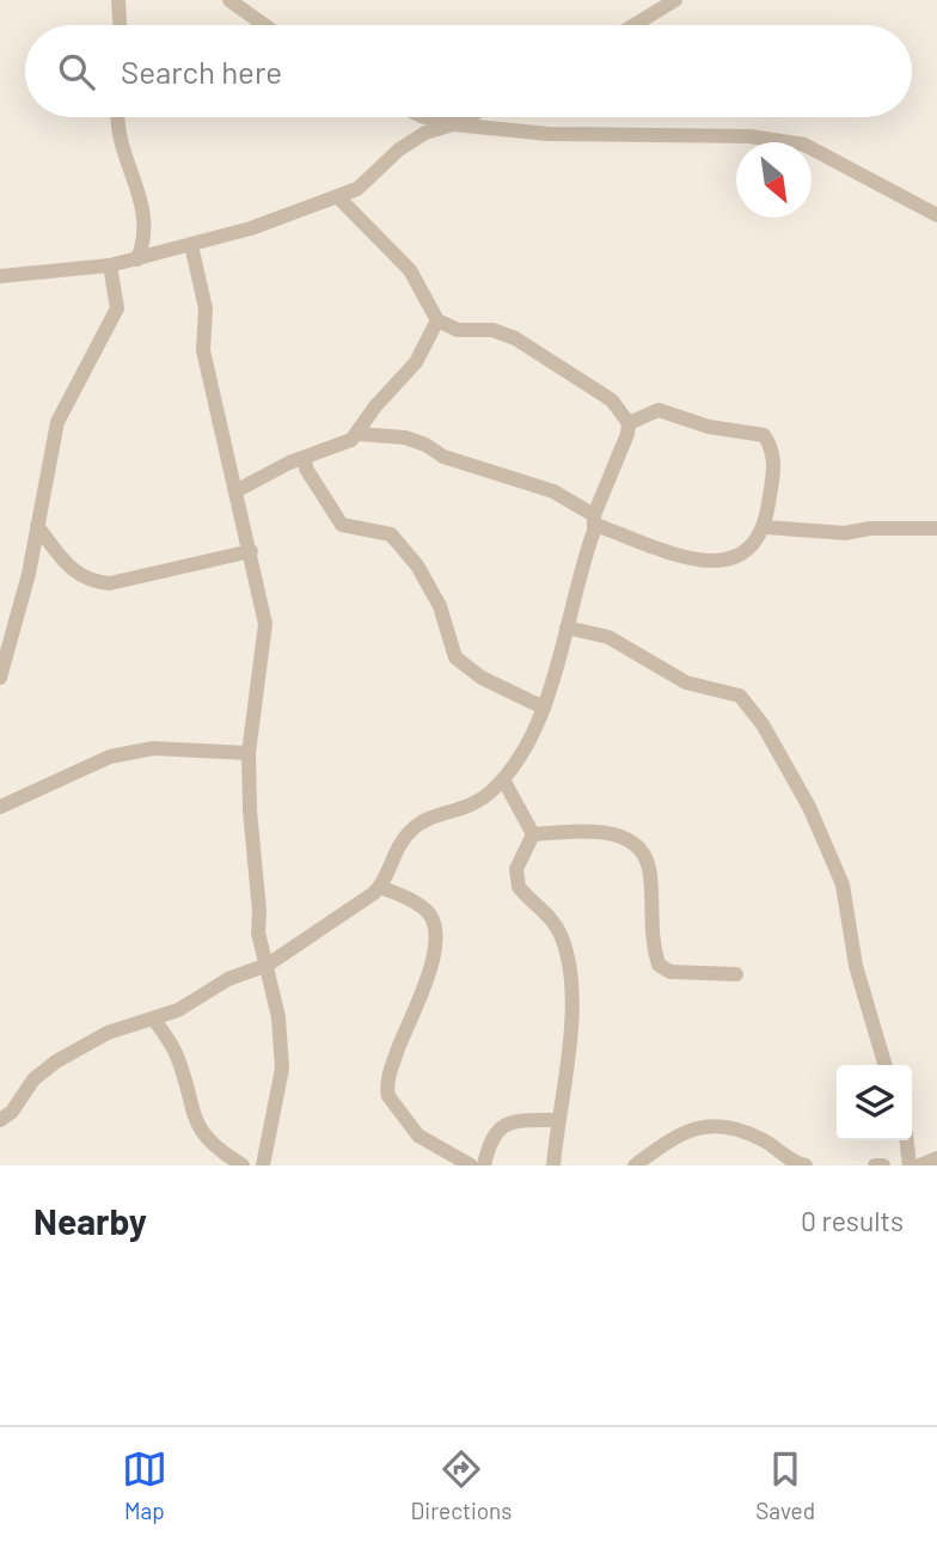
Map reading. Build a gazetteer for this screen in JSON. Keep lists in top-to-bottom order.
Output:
{
  "north": "bottom right",
  "page": {
    "search": "Search here",
    "heading": ["Nearby", "0 results"],
    "nav": ["Map", "Directions", "Saved"]
  }
}
